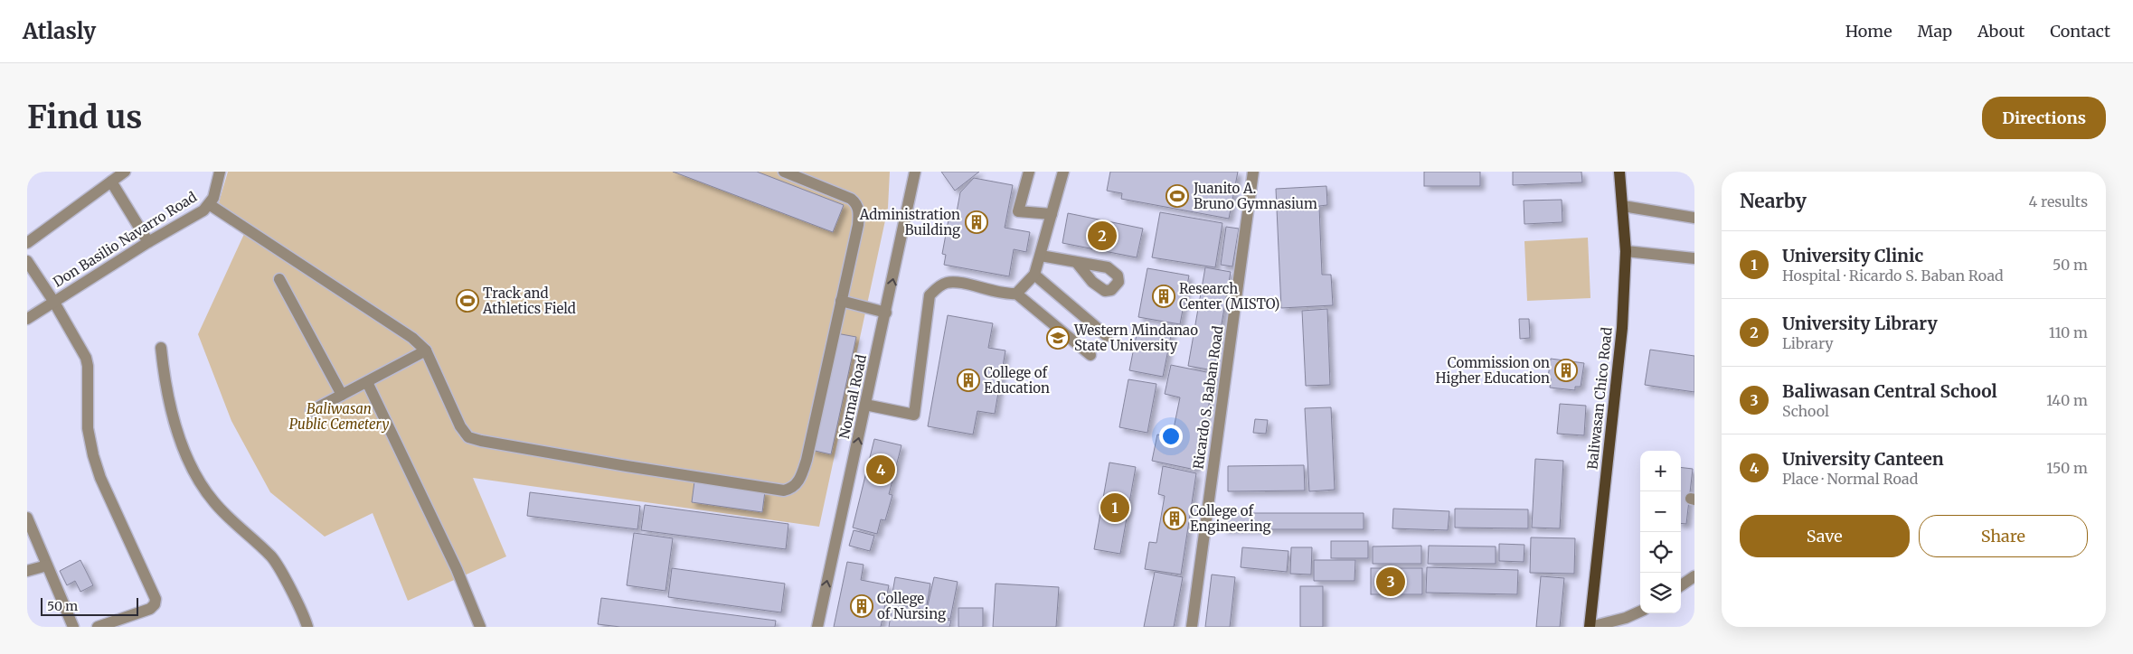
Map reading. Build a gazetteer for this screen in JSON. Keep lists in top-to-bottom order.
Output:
{
  "streets": {
    "main road": ["Baliwasan Chico Road"],
    "street": ["Don Basilio Navarro Road", "Normal Road", "Ricardo S. Baban Road"]
  },
  "one_way": ["Normal Road"],
  "parks": ["Baliwasan Public Cemetery"],
  "places": {
    "sports": ["Juanito A. Bruno Gymnasium", "Track and Athletics Field"],
    "building": [
      "Administration Building",
      "Research Center (MISTO)",
      "Commission on Higher Education",
      "College of Education",
      "College of Engineering",
      "College of Nursing"
    ],
    "school or university": ["Western Mindanao State University"]
  },
  "scale_bar": "50 m",
  "page": {
    "header": "Atlasly",
    "nav": [
      "Home",
      "Map",
      "About",
      "Contact"
    ],
    "buttons": [
      "Directions",
      ["Save", "Share"]
    ],
    "title": "Find us",
    "heading": ["Nearby", "4 results"],
    "pins": [
      "2",
      "4",
      "1",
      "3"
    ],
    "list": [
      {
        "mark": "1",
        "name": "University Clinic",
        "note": "Hospital · Ricardo S. Baban Road",
        "value": "50 m"
      },
      {
        "mark": "2",
        "name": "University Library",
        "note": "Library",
        "value": "110 m"
      },
      {
        "mark": "3",
        "name": "Baliwasan Central School",
        "note": "School",
        "value": "140 m"
      },
      {
        "mark": "4",
        "name": "University Canteen",
        "note": "Place · Normal Road",
        "value": "150 m"
      }
    ],
    "map_buttons": ["+", "−"],
    "scale": "50 m"
  }
}
